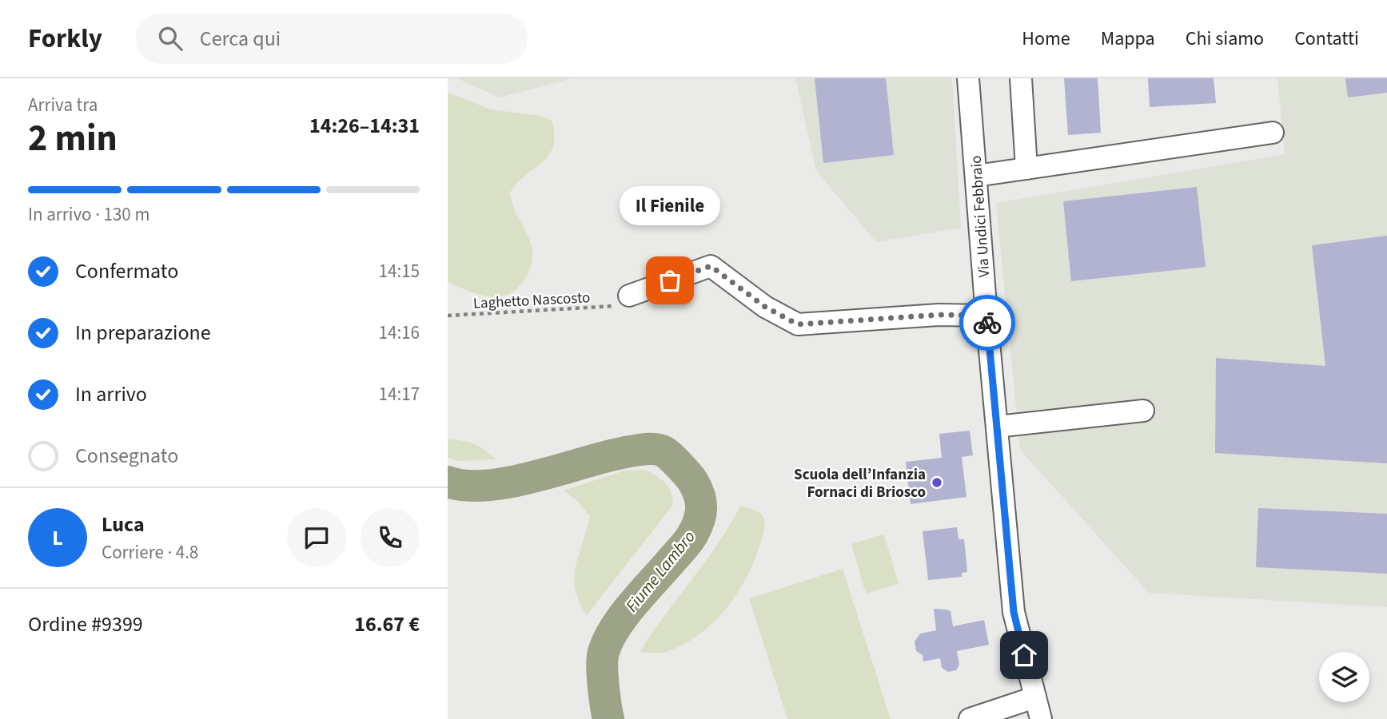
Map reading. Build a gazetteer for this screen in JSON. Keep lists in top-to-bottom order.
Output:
{
  "streets": {
    "street": ["Via Undici Febbraio"],
    "path": ["Laghetto Nascosto"]
  },
  "water": ["Fiume Lambro"],
  "places": ["Il Fienile", "Scuola dell’Infanzia Fornaci di Briosco"],
  "page": {
    "header": "Forkly",
    "search": "Cerca qui",
    "nav": [
      "Home",
      "Mappa",
      "Chi siamo",
      "Contatti"
    ],
    "heading": ["2 min", "Arriva tra", "14:26–14:31"],
    "panel": [
      "Luca",
      "Corriere · 4.8",
      "Ordine #9399",
      "16.67 €"
    ],
    "bar": "In arrivo · 130 m",
    "bubble": "Il Fienile",
    "list": [
      ["Confermato", "14:15"],
      ["In preparazione", "14:16"],
      ["In arrivo", "14:17"],
      "Consegnato"
    ],
    "round": "L"
  }
}
